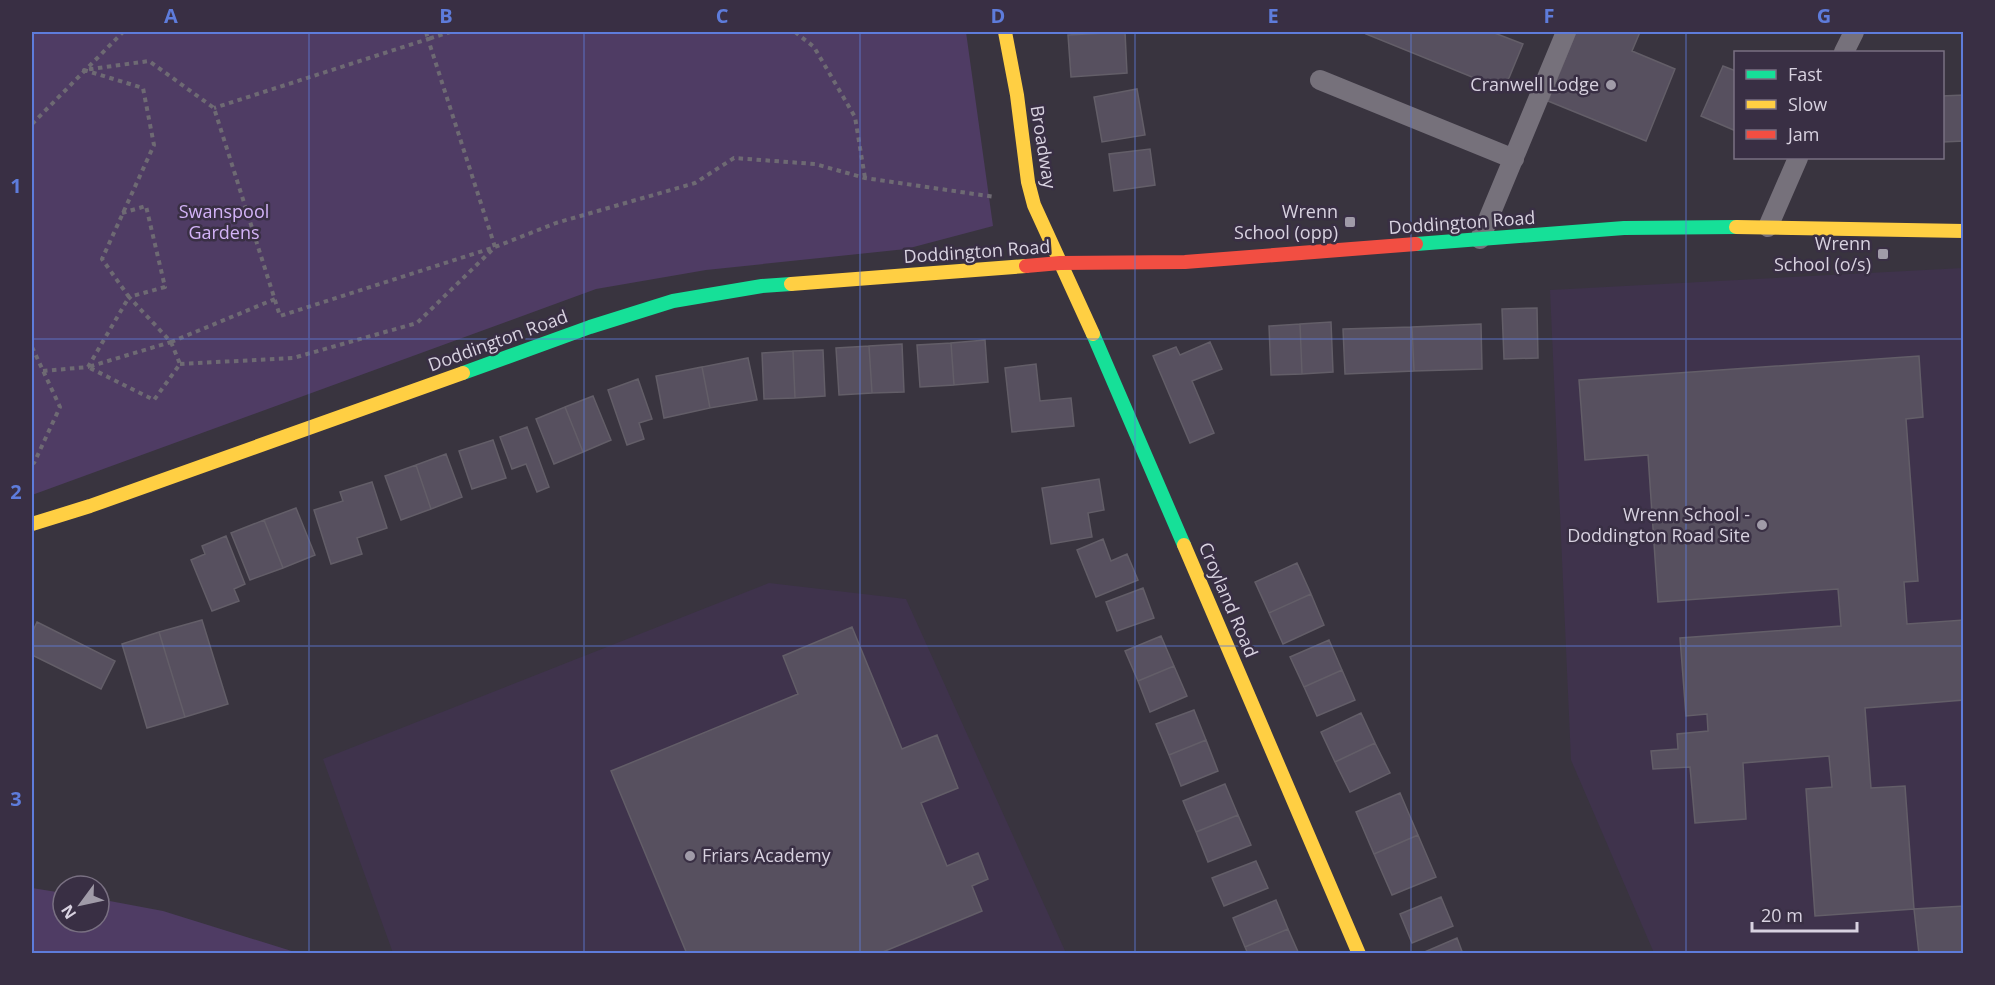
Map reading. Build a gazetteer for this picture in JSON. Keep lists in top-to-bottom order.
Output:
{
  "streets": {
    "street": ["Broadway", "Doddington Road", "Croyland Road"]
  },
  "crossings": [
    ["Broadway", "Doddington Road"],
    ["Broadway", "Croyland Road"],
    ["Doddington Road", "Croyland Road"]
  ],
  "parks": ["Swanspool Gardens"],
  "places": {
    "other": ["Cranwell Lodge", "Wrenn School - Doddington Road Site", "Friars Academy"],
    "transit": ["Wrenn School (opp)", "Wrenn School (o/s)"]
  },
  "legend": ["Fast", "Slow", "Jam"],
  "scale_bar": "20 m",
  "north": "bottom left",
  "grid": {
    "columns": [
      "A",
      "B",
      "C",
      "D",
      "E",
      "F",
      "G"
    ],
    "rows": ["1", "2", "3"]
  }
}
